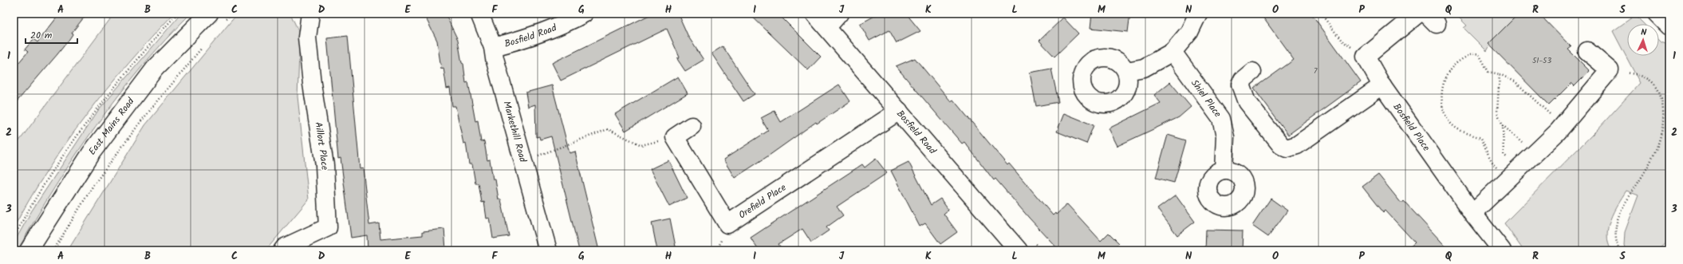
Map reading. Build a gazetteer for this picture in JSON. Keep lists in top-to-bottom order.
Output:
{
  "streets": {
    "street": [
      "Bosfield Road",
      "Shiel Place",
      "East Mains Road",
      "Bosfield Place",
      "Markethill Road",
      "Aillort Place",
      "Orefield Place"
    ]
  },
  "crossings": [
    ["Bosfield Road", "Markethill Road"],
    ["Bosfield Road", "Orefield Place"]
  ],
  "house_numbers": ["51-53", "7"],
  "scale_bar": "20 m",
  "north": "top",
  "grid": {
    "columns": [
      "A",
      "B",
      "C",
      "D",
      "E",
      "F",
      "G",
      "H",
      "I",
      "J",
      "K",
      "L",
      "M",
      "N",
      "O",
      "P",
      "Q",
      "R",
      "S"
    ],
    "rows": ["1", "2", "3"]
  }
}
